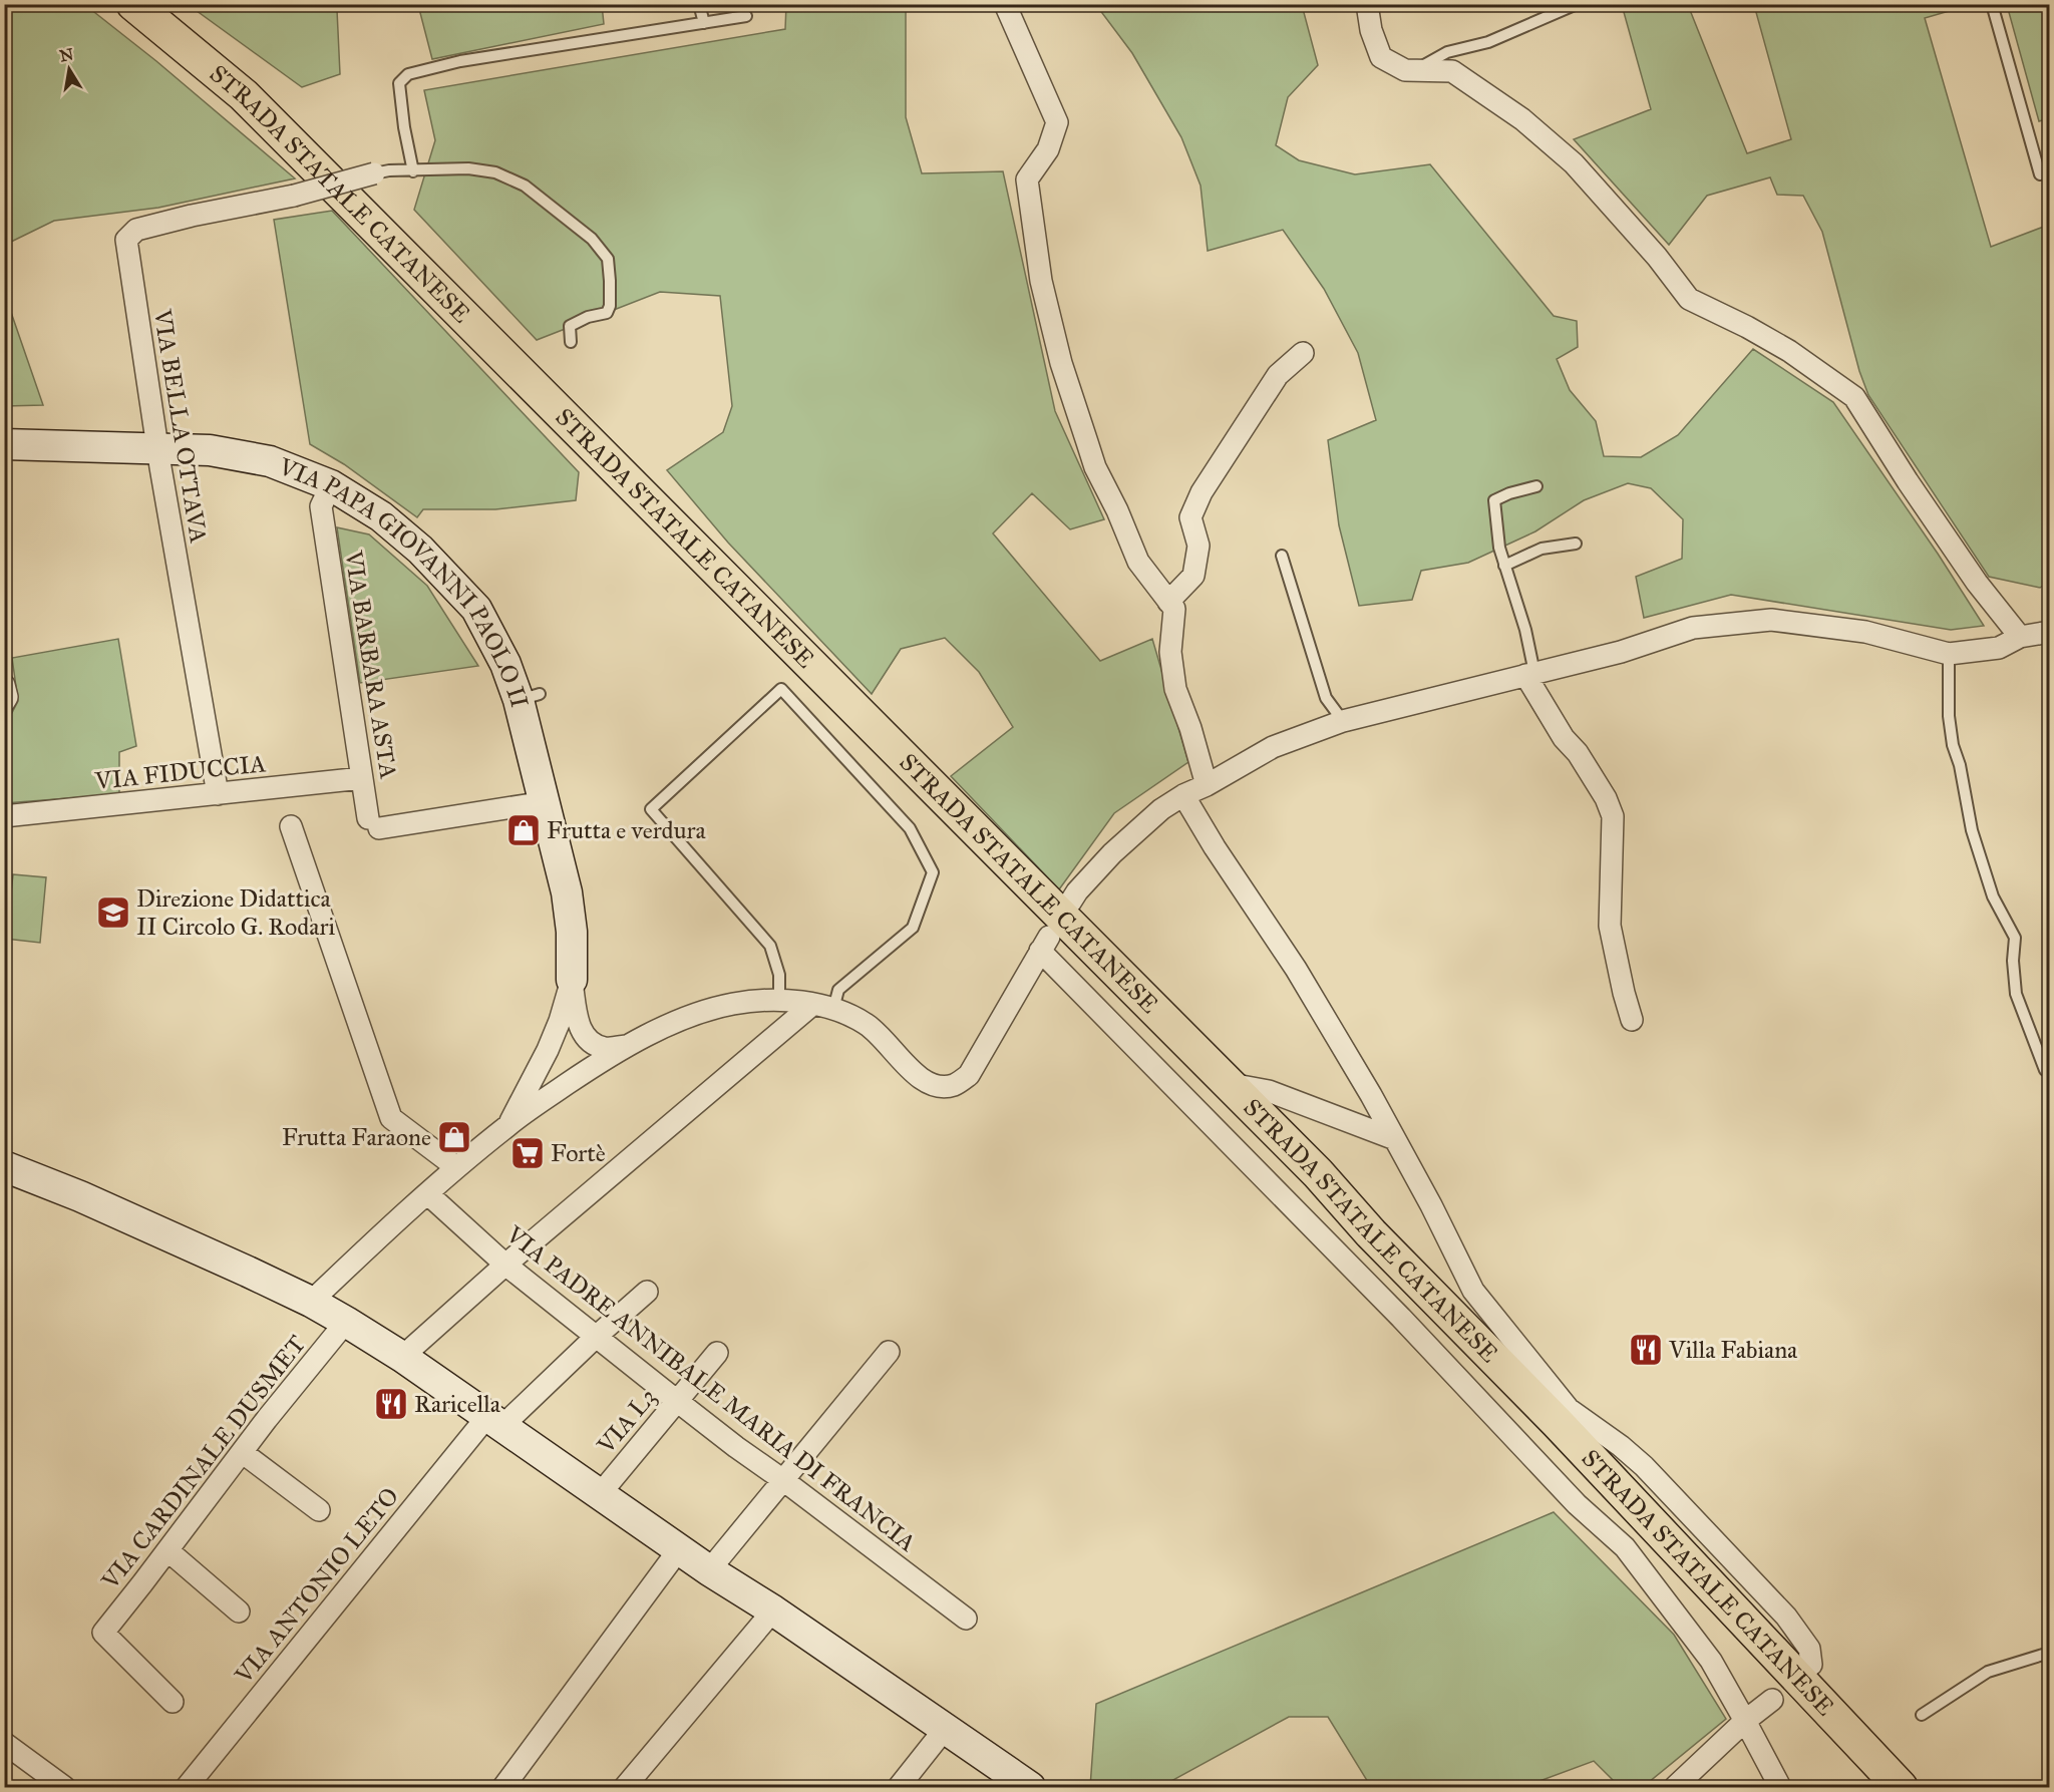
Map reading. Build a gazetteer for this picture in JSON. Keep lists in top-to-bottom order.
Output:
{
  "streets": {
    "main road": ["STRADA STATALE CATANESE", "VIA PAPA GIOVANNI PAOLO II"],
    "street": [
      "VIA BELLA OTTAVA",
      "VIA BARBARA ASTA",
      "VIA FIDUCCIA",
      "VIA PADRE ANNIBALE MARIA DI FRANCIA",
      "VIA L3",
      "VIA CARDINALE DUSMET",
      "VIA ANTONIO LETO"
    ]
  },
  "crossings": [
    ["VIA BELLA OTTAVA", "VIA PAPA GIOVANNI PAOLO II"],
    ["VIA BELLA OTTAVA", "VIA FIDUCCIA"],
    ["VIA PAPA GIOVANNI PAOLO II", "VIA BARBARA ASTA"],
    ["VIA BARBARA ASTA", "VIA FIDUCCIA"],
    ["VIA PADRE ANNIBALE MARIA DI FRANCIA", "VIA L3"],
    ["VIA PADRE ANNIBALE MARIA DI FRANCIA", "VIA ANTONIO LETO"]
  ],
  "places": {
    "shop": ["Frutta e verdura", "Frutta Faraone"],
    "school or university": ["Direzione Didattica II Circolo G. Rodari"],
    "supermarket": ["Fortè"],
    "restaurant": ["Villa Fabiana", "Raricella"]
  },
  "north": "top"
}
